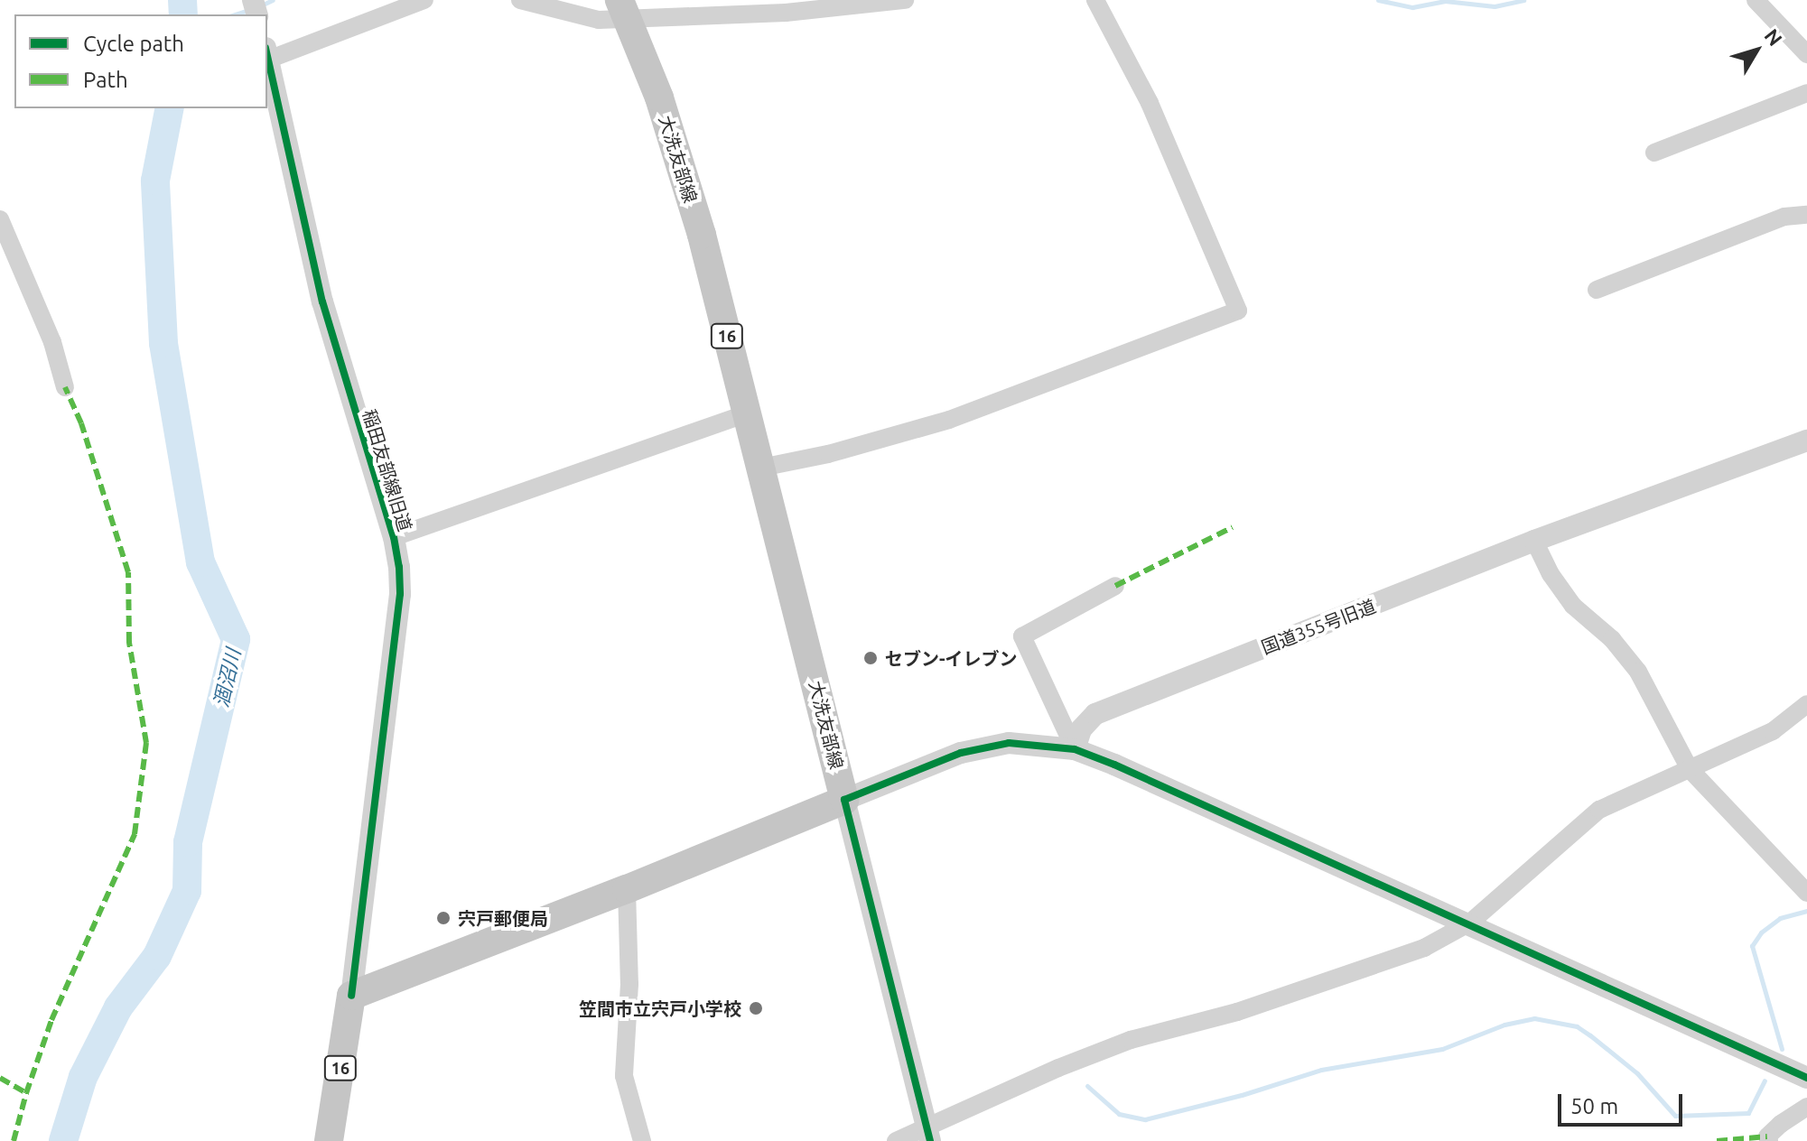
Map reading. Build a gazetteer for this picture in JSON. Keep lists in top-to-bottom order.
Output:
{
  "streets": {
    "main road": ["大洗友部線", "16"],
    "street": ["稲田友部線旧道", "国道355号旧道"]
  },
  "crossings": [
    ["16", "稲田友部線旧道"]
  ],
  "water": ["涸沼川"],
  "places": ["セブン-イレブン", "宍戸郵便局", "笠間市立宍戸小学校"],
  "legend": ["Cycle path", "Path"],
  "scale_bar": "50 m",
  "north": "top right"
}
